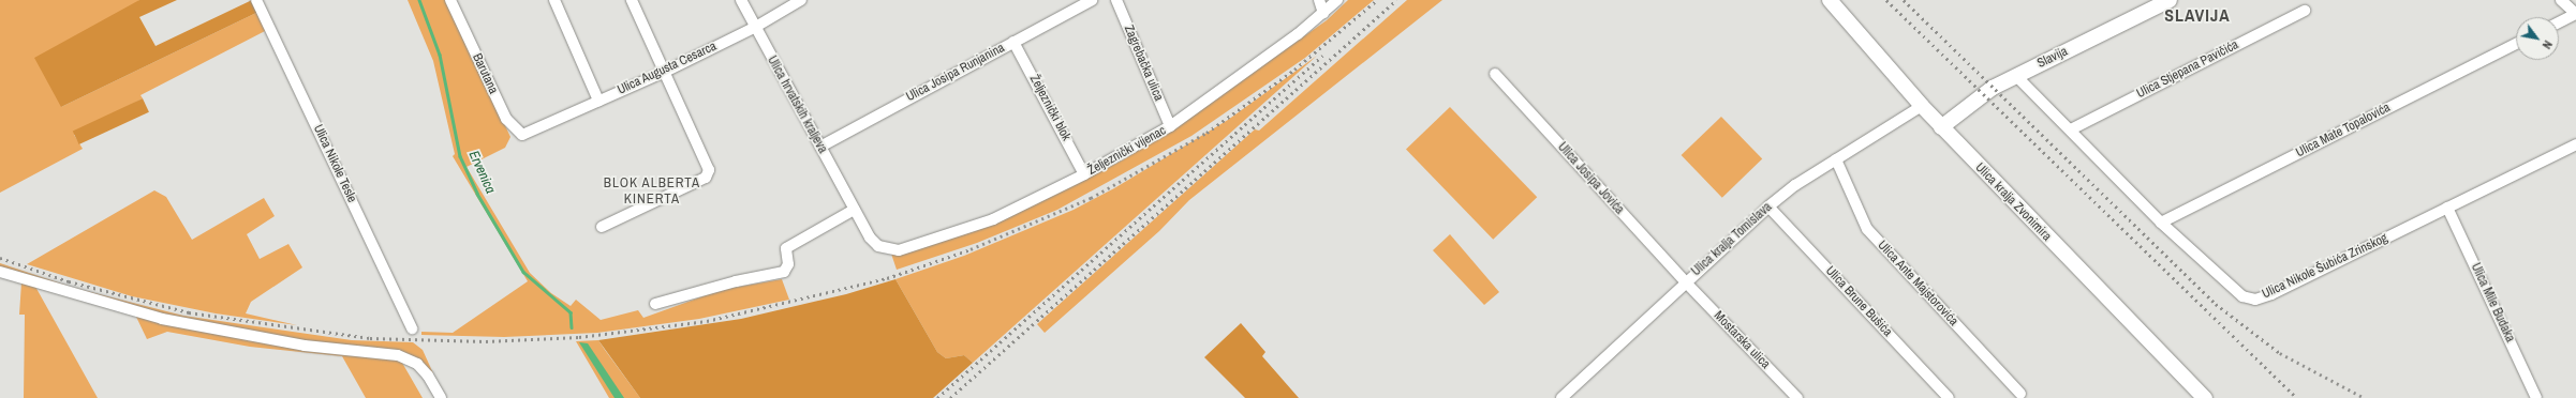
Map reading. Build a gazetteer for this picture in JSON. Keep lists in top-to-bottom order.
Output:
{
  "streets": {
    "main road": ["Slavija", "Ulica kralja Zvonimira"],
    "street": [
      "Zagrebačka ulica",
      "Ulica Augusta Cesarca",
      "Ulica Stjepana Pavičića",
      "Ulica Josipa Runjanina",
      "Barutana",
      "Ulica hrvatskih kraljeva",
      "Željeznički blok",
      "Ulica Mate Topalovića",
      "Željeznički vijenac",
      "Ulica Nikole Tesle",
      "Ulica Josipa Jovića",
      "Ulica kralja Tomislava",
      "Ulica Nikole Šubića Zrinskog",
      "Ulica Ante Majstorovića",
      "Ulica Brune Bušića",
      "Ulica Mile Budaka",
      "Mostarska ulica"
    ]
  },
  "crossings": [
    ["Slavija", "Ulica kralja Zvonimira"],
    ["Slavija", "Ulica Nikole Šubića Zrinskog"],
    ["Zagrebačka ulica", "Željeznički vijenac"],
    ["Ulica Augusta Cesarca", "Barutana"],
    ["Ulica Augusta Cesarca", "Ulica hrvatskih kraljeva"],
    ["Ulica Stjepana Pavičića", "Ulica Nikole Šubića Zrinskog"],
    ["Ulica Josipa Runjanina", "Ulica hrvatskih kraljeva"],
    ["Ulica Josipa Runjanina", "Željeznički blok"],
    ["Ulica hrvatskih kraljeva", "Željeznički vijenac"],
    ["Željeznički blok", "Željeznički vijenac"],
    ["Ulica Mate Topalovića", "Ulica Nikole Šubića Zrinskog"],
    ["Ulica Josipa Jovića", "Ulica kralja Tomislava"],
    ["Ulica Josipa Jovića", "Mostarska ulica"],
    ["Ulica kralja Zvonimira", "Ulica kralja Tomislava"],
    ["Ulica kralja Tomislava", "Ulica Ante Majstorovića"],
    ["Ulica kralja Tomislava", "Ulica Brune Bušića"],
    ["Ulica kralja Tomislava", "Mostarska ulica"],
    ["Ulica Nikole Šubića Zrinskog", "Ulica Mile Budaka"]
  ],
  "districts": ["SLAVIJA", "BLOK ALBERTA KINERTA"],
  "water": ["Ervenica"],
  "north": "bottom right"
}
